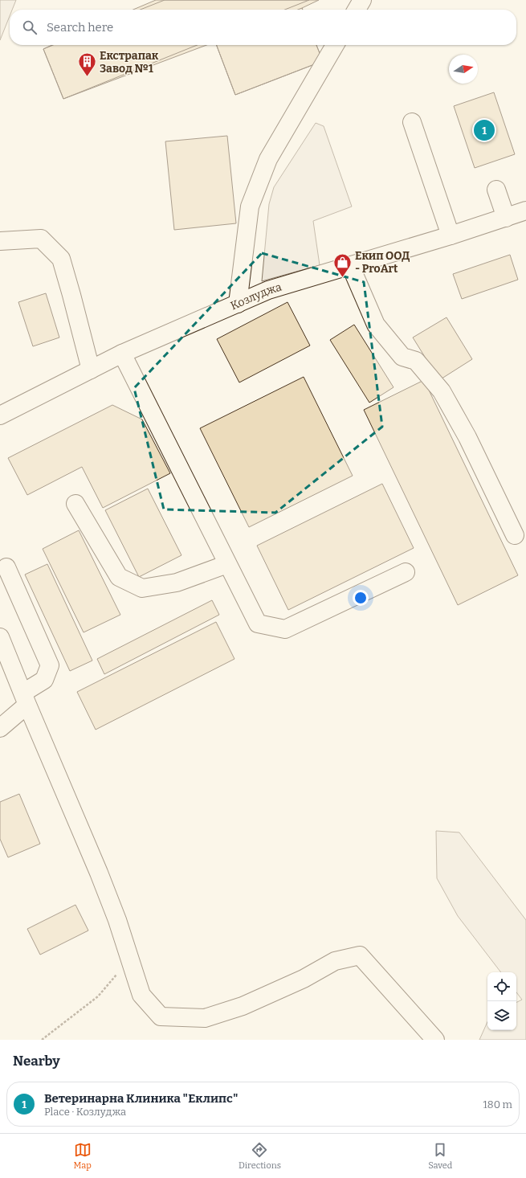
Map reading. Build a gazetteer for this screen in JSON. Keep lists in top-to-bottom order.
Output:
{
  "streets": {
    "main road": ["Козлуджа"]
  },
  "places": {
    "building": ["Екстрапак Завод №1"],
    "shop": ["Екип ООД - ProArt"]
  },
  "north": "right",
  "page": {
    "search": "Search here",
    "pins": "1",
    "heading": "Nearby",
    "list": [
      {
        "mark": "1",
        "name": "Ветеринарна Клиника \"Еклипс\"",
        "note": "Place · Козлуджа",
        "value": "180 m"
      }
    ],
    "nav": ["Map", "Directions", "Saved"]
  }
}
